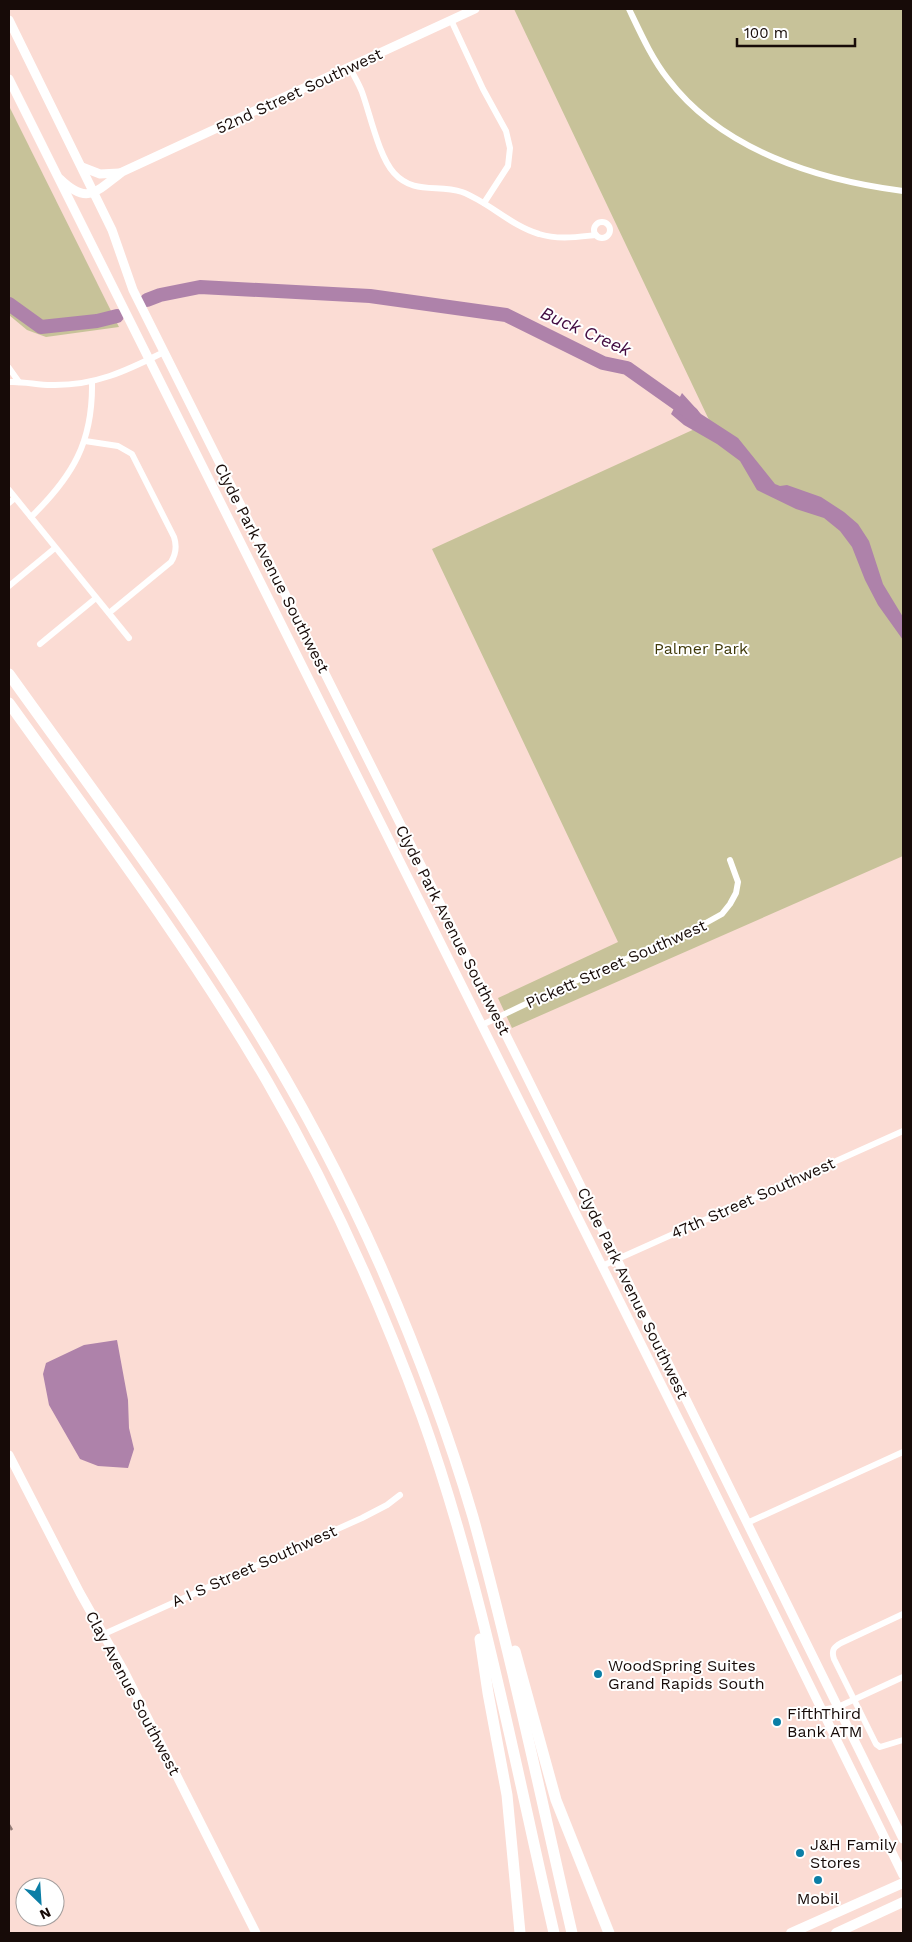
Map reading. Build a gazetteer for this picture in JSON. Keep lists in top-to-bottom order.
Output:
{
  "streets": {
    "main road": ["52nd Street Southwest", "Clyde Park Avenue Southwest", "Clay Avenue Southwest"],
    "street": ["Pickett Street Southwest", "47th Street Southwest", "A I S Street Southwest"]
  },
  "crossings": [
    ["52nd Street Southwest", "Clyde Park Avenue Southwest"],
    ["Clyde Park Avenue Southwest", "Pickett Street Southwest"],
    ["Clyde Park Avenue Southwest", "47th Street Southwest"],
    ["A I S Street Southwest", "Clay Avenue Southwest"]
  ],
  "water": ["Buck Creek"],
  "parks": ["Palmer Park"],
  "places": [
    "WoodSpring Suites Grand Rapids South",
    "FifthThird Bank ATM",
    "J&H Family Stores",
    "Mobil"
  ],
  "scale_bar": "100 m",
  "north": "bottom right"
}
